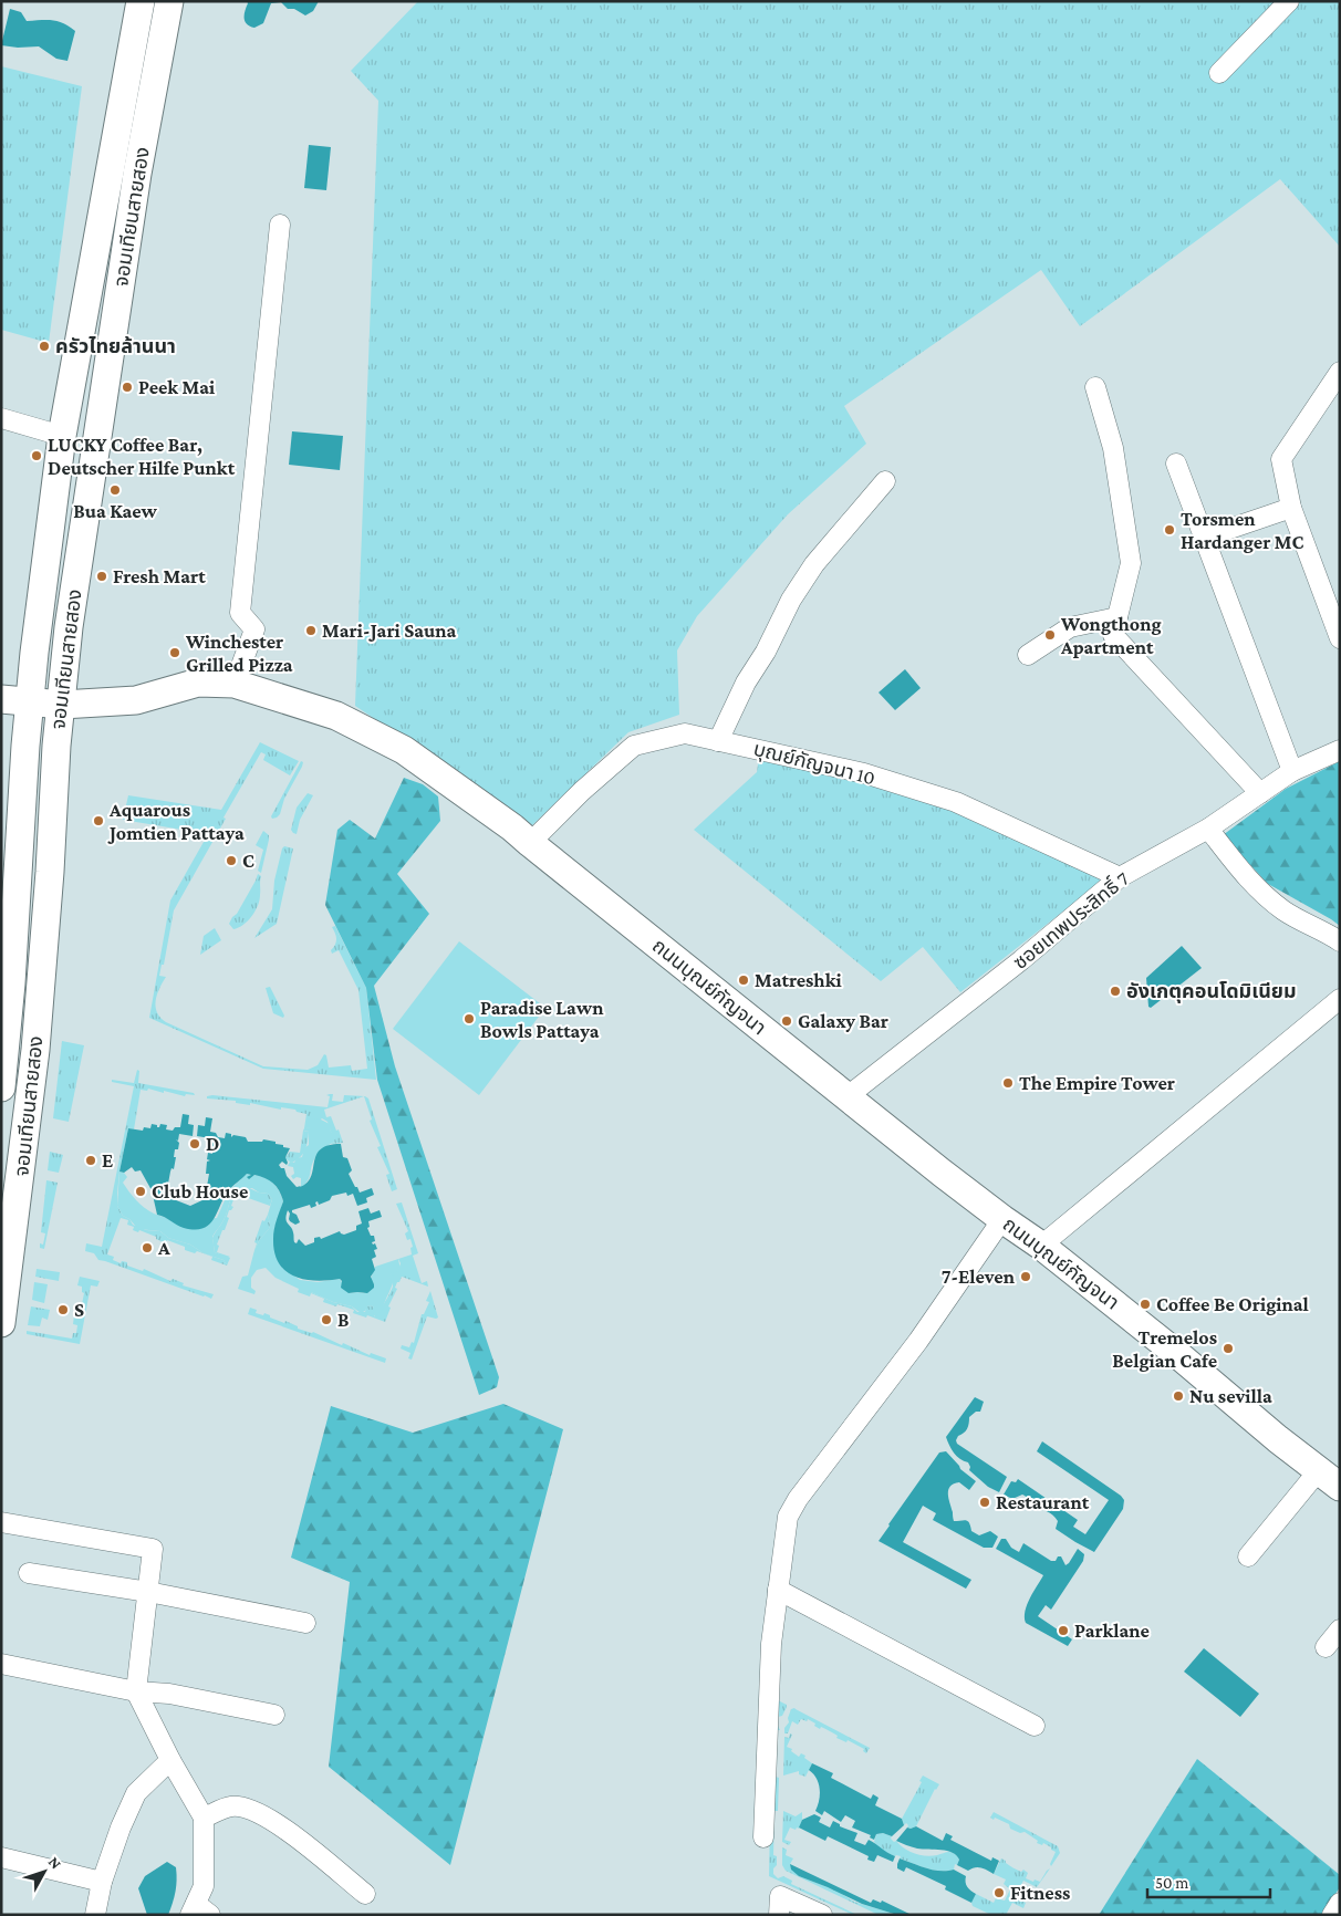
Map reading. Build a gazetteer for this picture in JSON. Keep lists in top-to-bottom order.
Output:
{
  "streets": {
    "main road": ["จอมเทียนสายสอง", "ถนนบุณย์กัญจนา"],
    "street": ["บุณย์กัญจนา 10", "ซอยเทพประสิทธิ์ 7"]
  },
  "crossings": [
    ["จอมเทียนสายสอง", "ถนนบุณย์กัญจนา"],
    ["บุณย์กัญจนา 10", "ซอยเทพประสิทธิ์ 7"],
    ["บุณย์กัญจนา 10", "ถนนบุณย์กัญจนา"],
    ["ซอยเทพประสิทธิ์ 7", "ถนนบุณย์กัญจนา"]
  ],
  "places": [
    "ครัวไทยล้านนา",
    "Peek Mai",
    "LUCKY Coffee Bar, Deutscher Hilfe Punkt",
    "Bua Kaew",
    "Torsmen Hardanger MC",
    "Fresh Mart",
    "Mari-Jari Sauna",
    "Wongthong Apartment",
    "Winchester Grilled Pizza",
    "Aquarous Jomtien Pattaya",
    "C",
    "Matreshki",
    "อังเกตุคอนโดมิเนียม",
    "Paradise Lawn Bowls Pattaya",
    "Galaxy Bar",
    "The Empire Tower",
    "D",
    "E",
    "Club House",
    "A",
    "7-Eleven",
    "Coffee Be Original",
    "S",
    "B",
    "Tremelos Belgian Cafe",
    "Nu sevilla",
    "Restaurant",
    "Parklane",
    "Fitness"
  ],
  "scale_bar": "50 m",
  "north": "top right"
}
